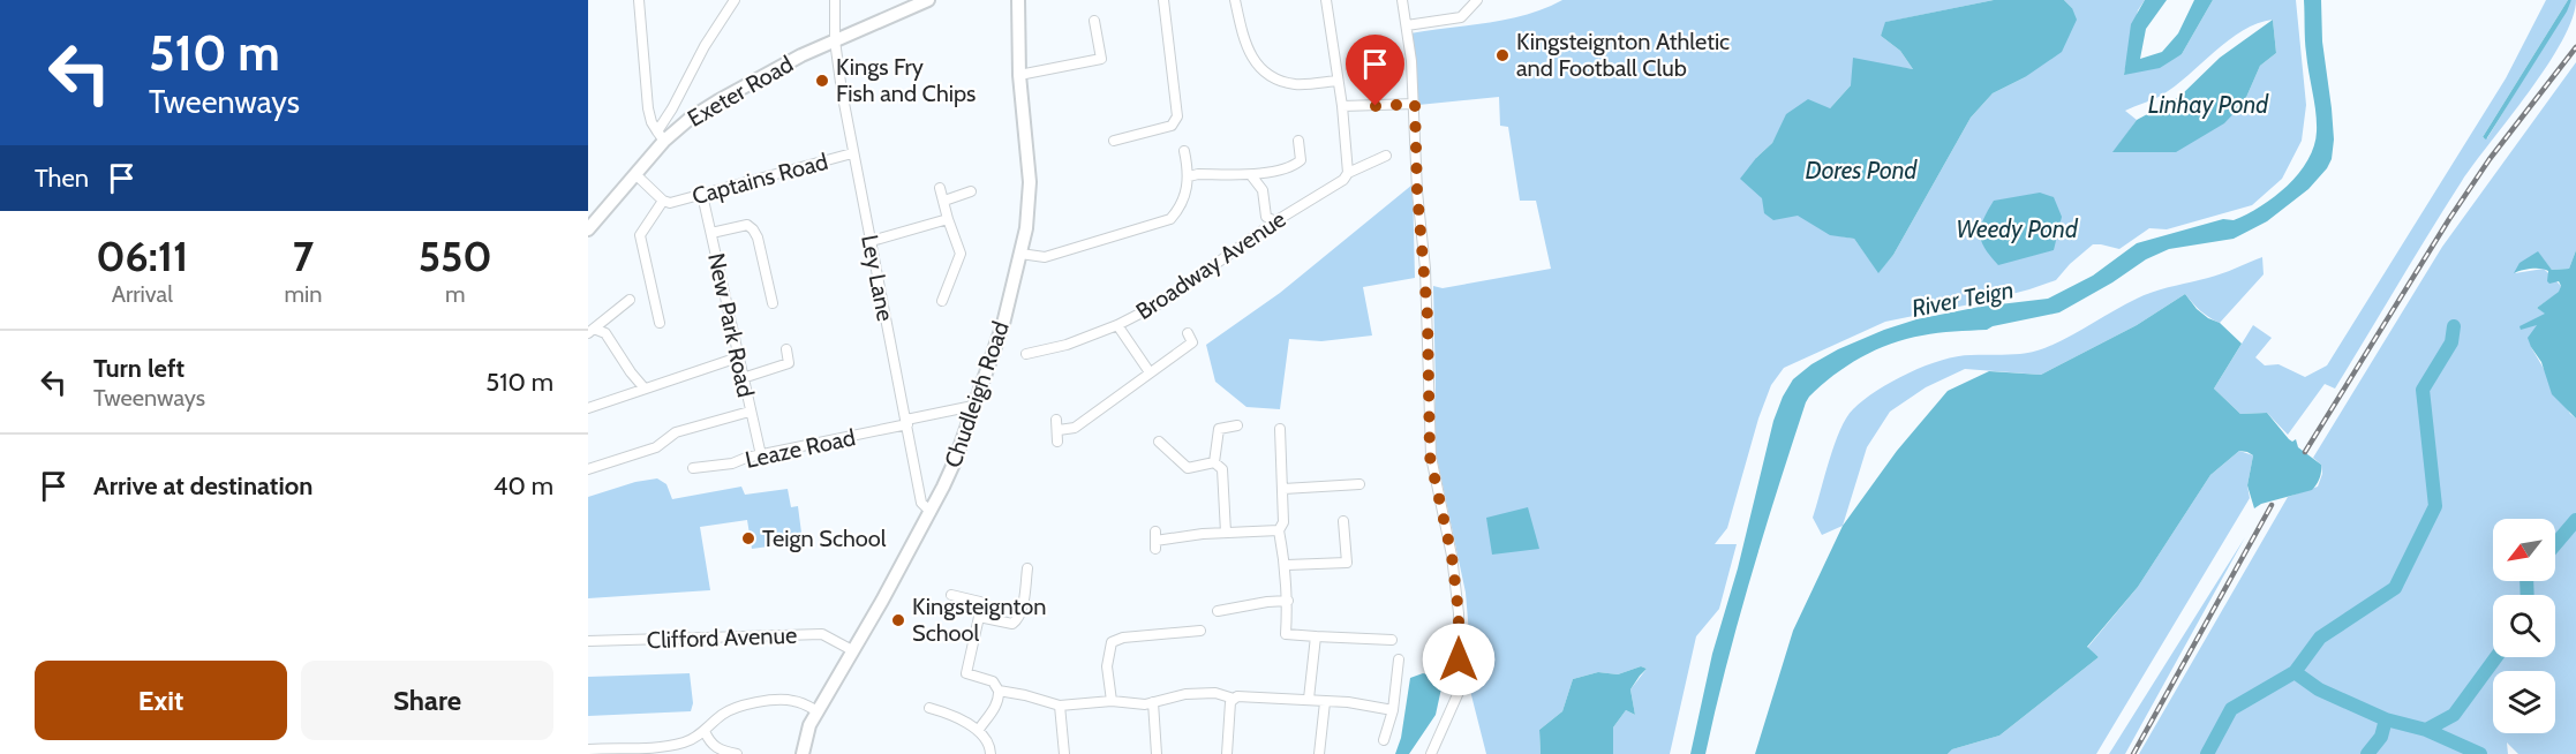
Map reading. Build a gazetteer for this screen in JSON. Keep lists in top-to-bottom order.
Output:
{
  "streets": {
    "main road": ["Exeter Road", "Chudleigh Road"],
    "street": [
      "Captains Road",
      "Broadway Avenue",
      "Ley Lane",
      "New Park Road",
      "Leaze Road",
      "Clifford Avenue"
    ]
  },
  "crossings": [
    ["Exeter Road", "Captains Road"],
    ["Exeter Road", "Ley Lane"],
    ["Captains Road", "Ley Lane"],
    ["Captains Road", "New Park Road"],
    ["Ley Lane", "Chudleigh Road"],
    ["Ley Lane", "Leaze Road"],
    ["New Park Road", "Leaze Road"],
    ["Chudleigh Road", "Leaze Road"],
    ["Chudleigh Road", "Clifford Avenue"]
  ],
  "water": [
    "Linhay Pond",
    "Dores Pond",
    "Weedy Pond",
    "River Teign"
  ],
  "places": [
    "Kingsteignton Athletic and Football Club",
    "Kings Fry Fish and Chips",
    "Teign School",
    "Kingsteignton School"
  ],
  "north": "bottom left",
  "page": {
    "turn": ["510 m", "Tweenways"],
    "then": "Then",
    "eta": [
      "06:11",
      "Arrival",
      "7",
      "min",
      "550",
      "m"
    ],
    "list": [
      {
        "name": "Turn left",
        "note": "Tweenways",
        "value": "510 m"
      },
      {
        "name": "Arrive at destination",
        "value": "40 m"
      }
    ],
    "buttons": ["Exit", "Share"]
  }
}
